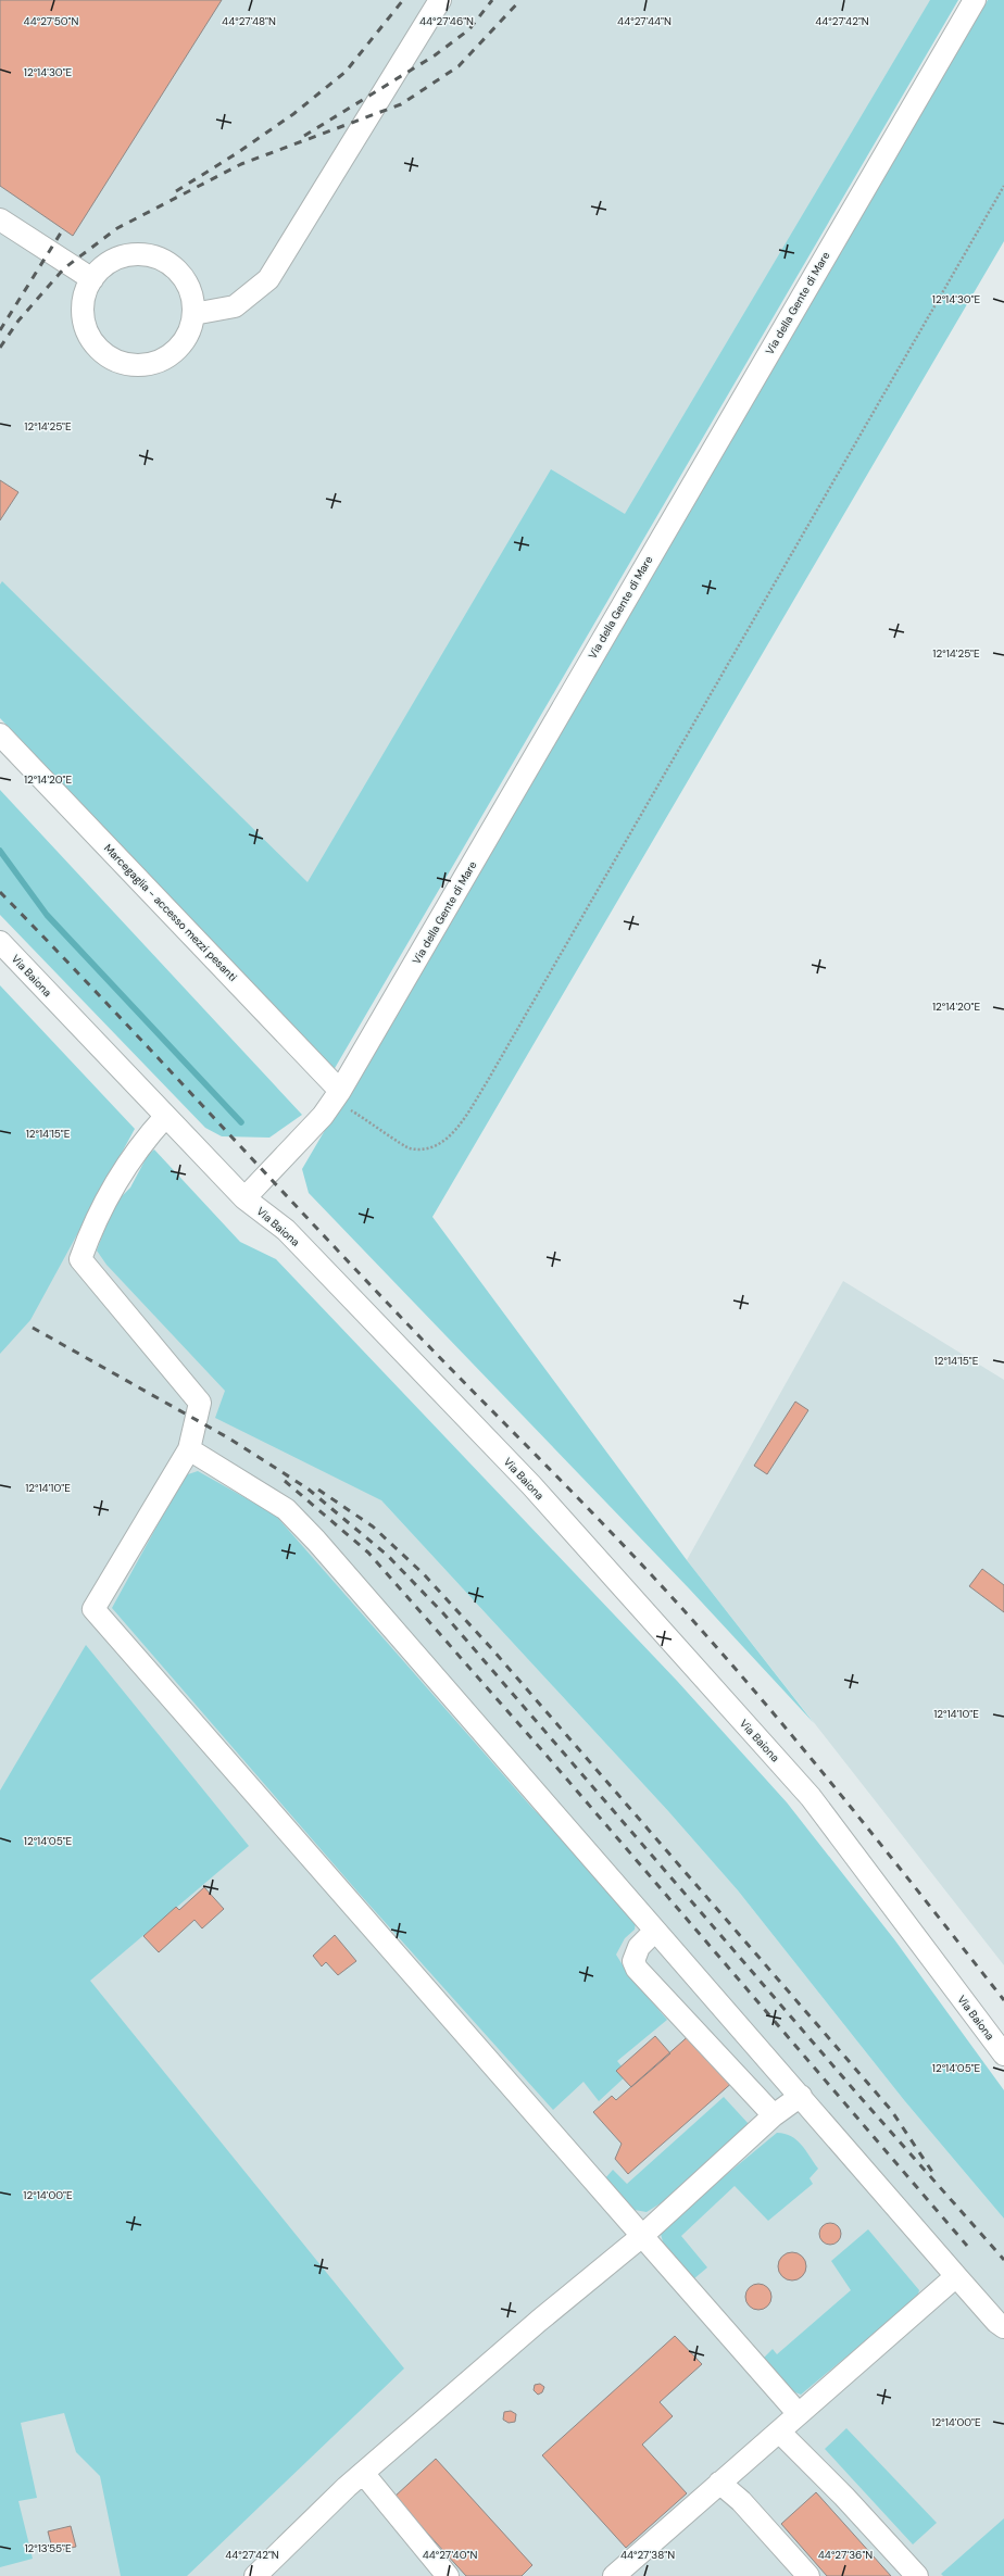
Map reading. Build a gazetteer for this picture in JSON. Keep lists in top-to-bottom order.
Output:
{
  "streets": {
    "street": ["Via della Gente di Mare", "Marcegaglia - accesso mezzi pesanti", "Via Baiona"]
  },
  "crossings": [
    ["Via della Gente di Mare", "Marcegaglia - accesso mezzi pesanti"],
    ["Via della Gente di Mare", "Via Baiona"]
  ],
  "coordinates": [
    "44°27'50\"N",
    "44°27'48\"N",
    "44°27'46\"N",
    "44°27'44\"N",
    "44°27'42\"N",
    "12°14'30\"E",
    "12°14'25\"E",
    "12°14'20\"E",
    "12°14'15\"E",
    "12°14'10\"E",
    "12°14'05\"E",
    "12°14'00\"E",
    "12°13'55\"E",
    "44°27'40\"N",
    "44°27'38\"N",
    "44°27'36\"N"
  ]
}
